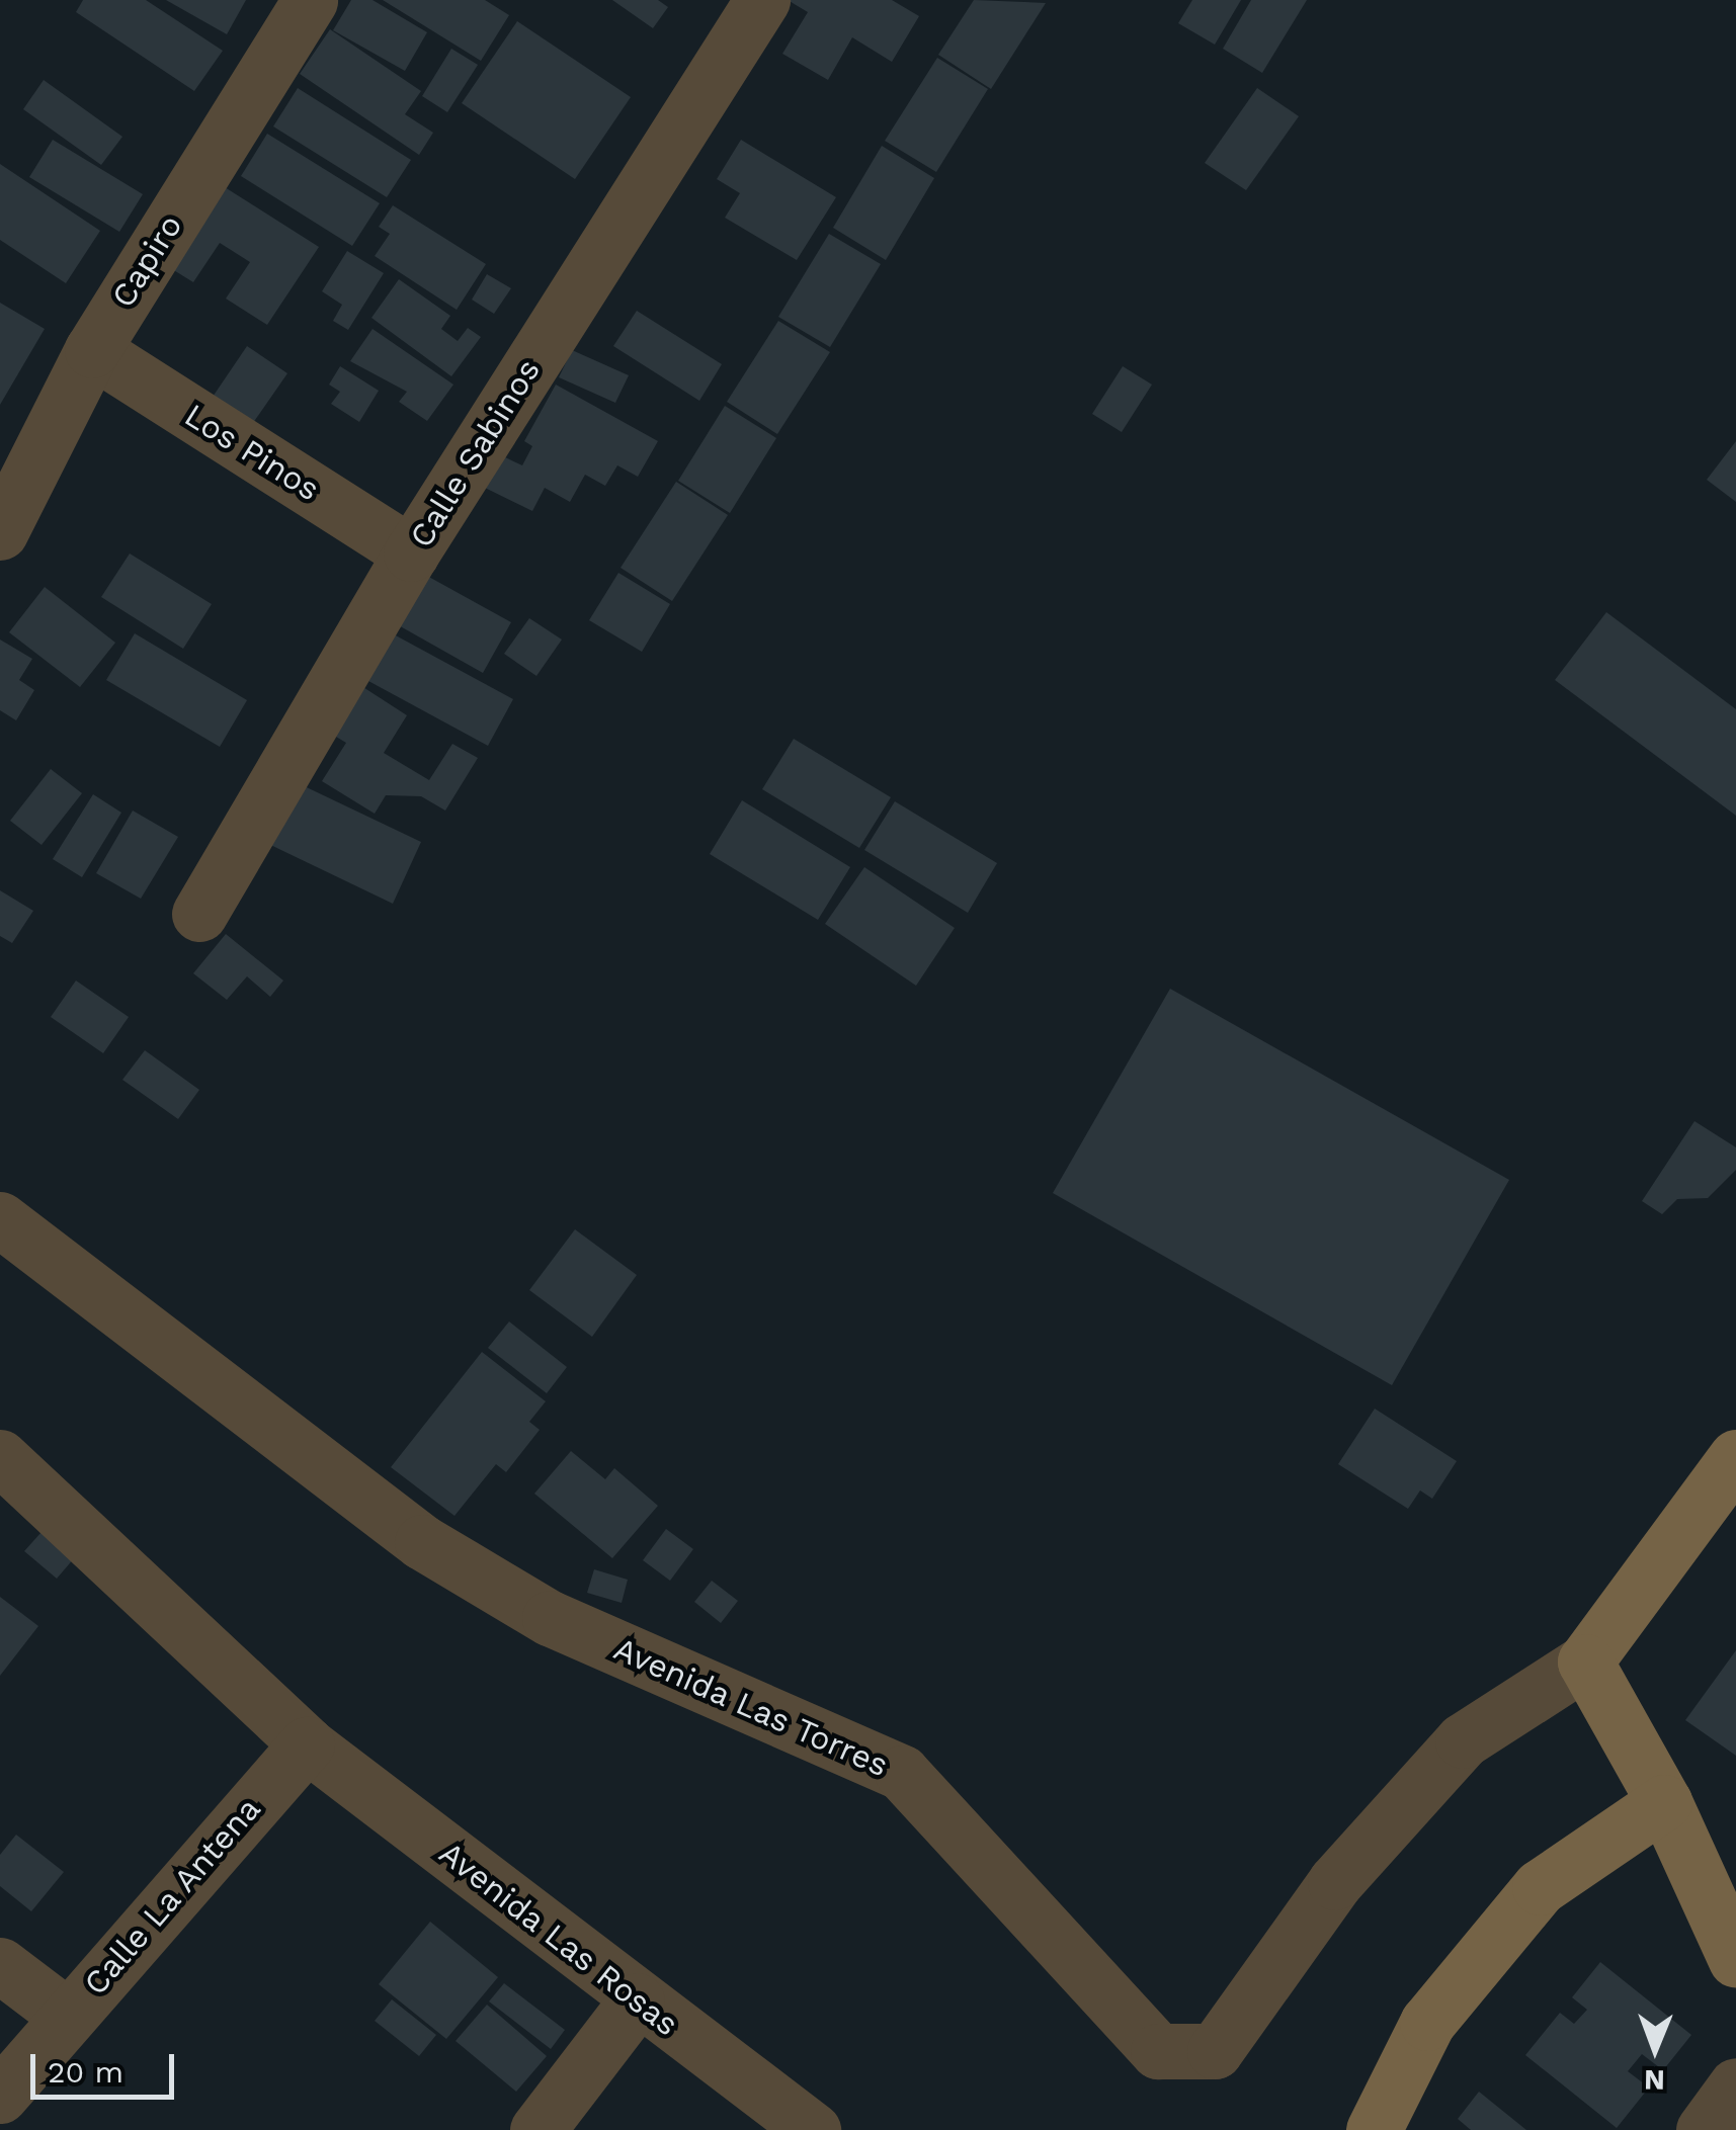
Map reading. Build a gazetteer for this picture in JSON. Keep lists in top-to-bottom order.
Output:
{
  "streets": {
    "street": [
      "Capiro",
      "Los Pinos",
      "Calle Sabinos",
      "Avenida Las Torres",
      "Calle La Antena",
      "Avenida Las Rosas"
    ]
  },
  "crossings": [
    ["Capiro", "Los Pinos"],
    ["Los Pinos", "Calle Sabinos"],
    ["Calle La Antena", "Avenida Las Rosas"]
  ],
  "scale_bar": "20 m",
  "north": "bottom"
}
